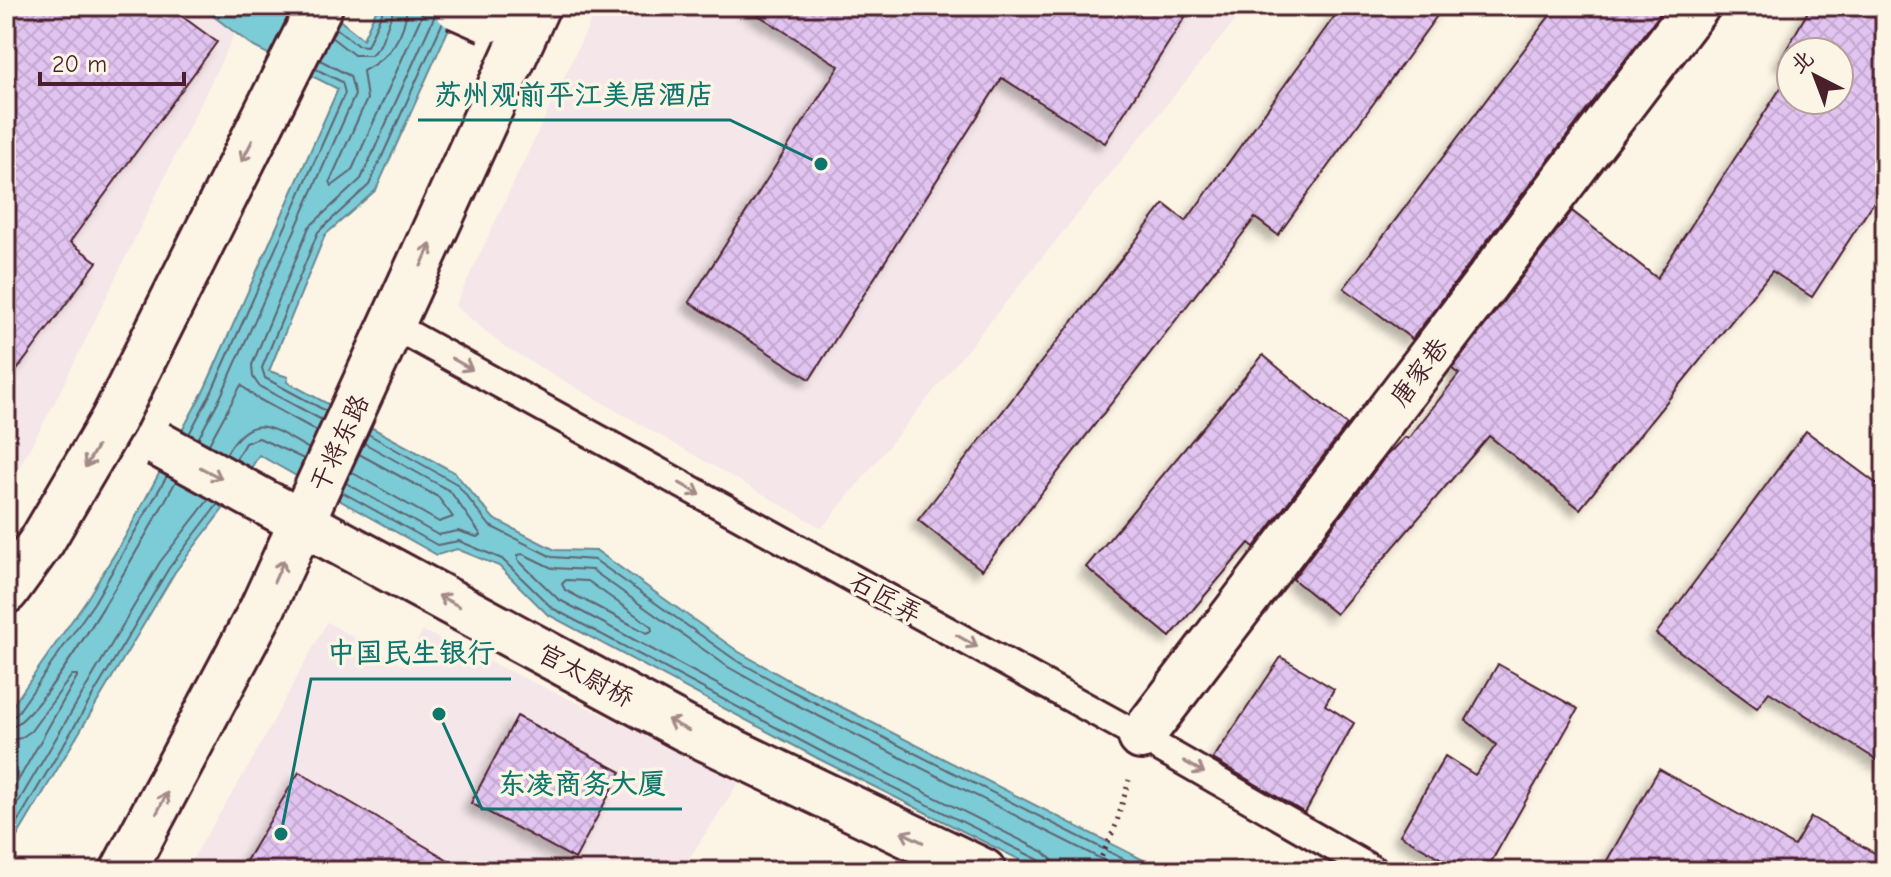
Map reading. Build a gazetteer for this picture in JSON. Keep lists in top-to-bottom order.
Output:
{
  "streets": {
    "street": ["唐家巷", "干将东路", "官太尉桥"],
    "lane": ["石匠弄"]
  },
  "crossings": [
    ["唐家巷", "石匠弄"],
    ["干将东路", "石匠弄"],
    ["干将东路", "官太尉桥"]
  ],
  "one_way": ["石匠弄"],
  "places": ["苏州观前平江美居酒店", "东凌商务大厦", "中国民生银行"],
  "scale_bar": "20 m",
  "north": "top left"
}
